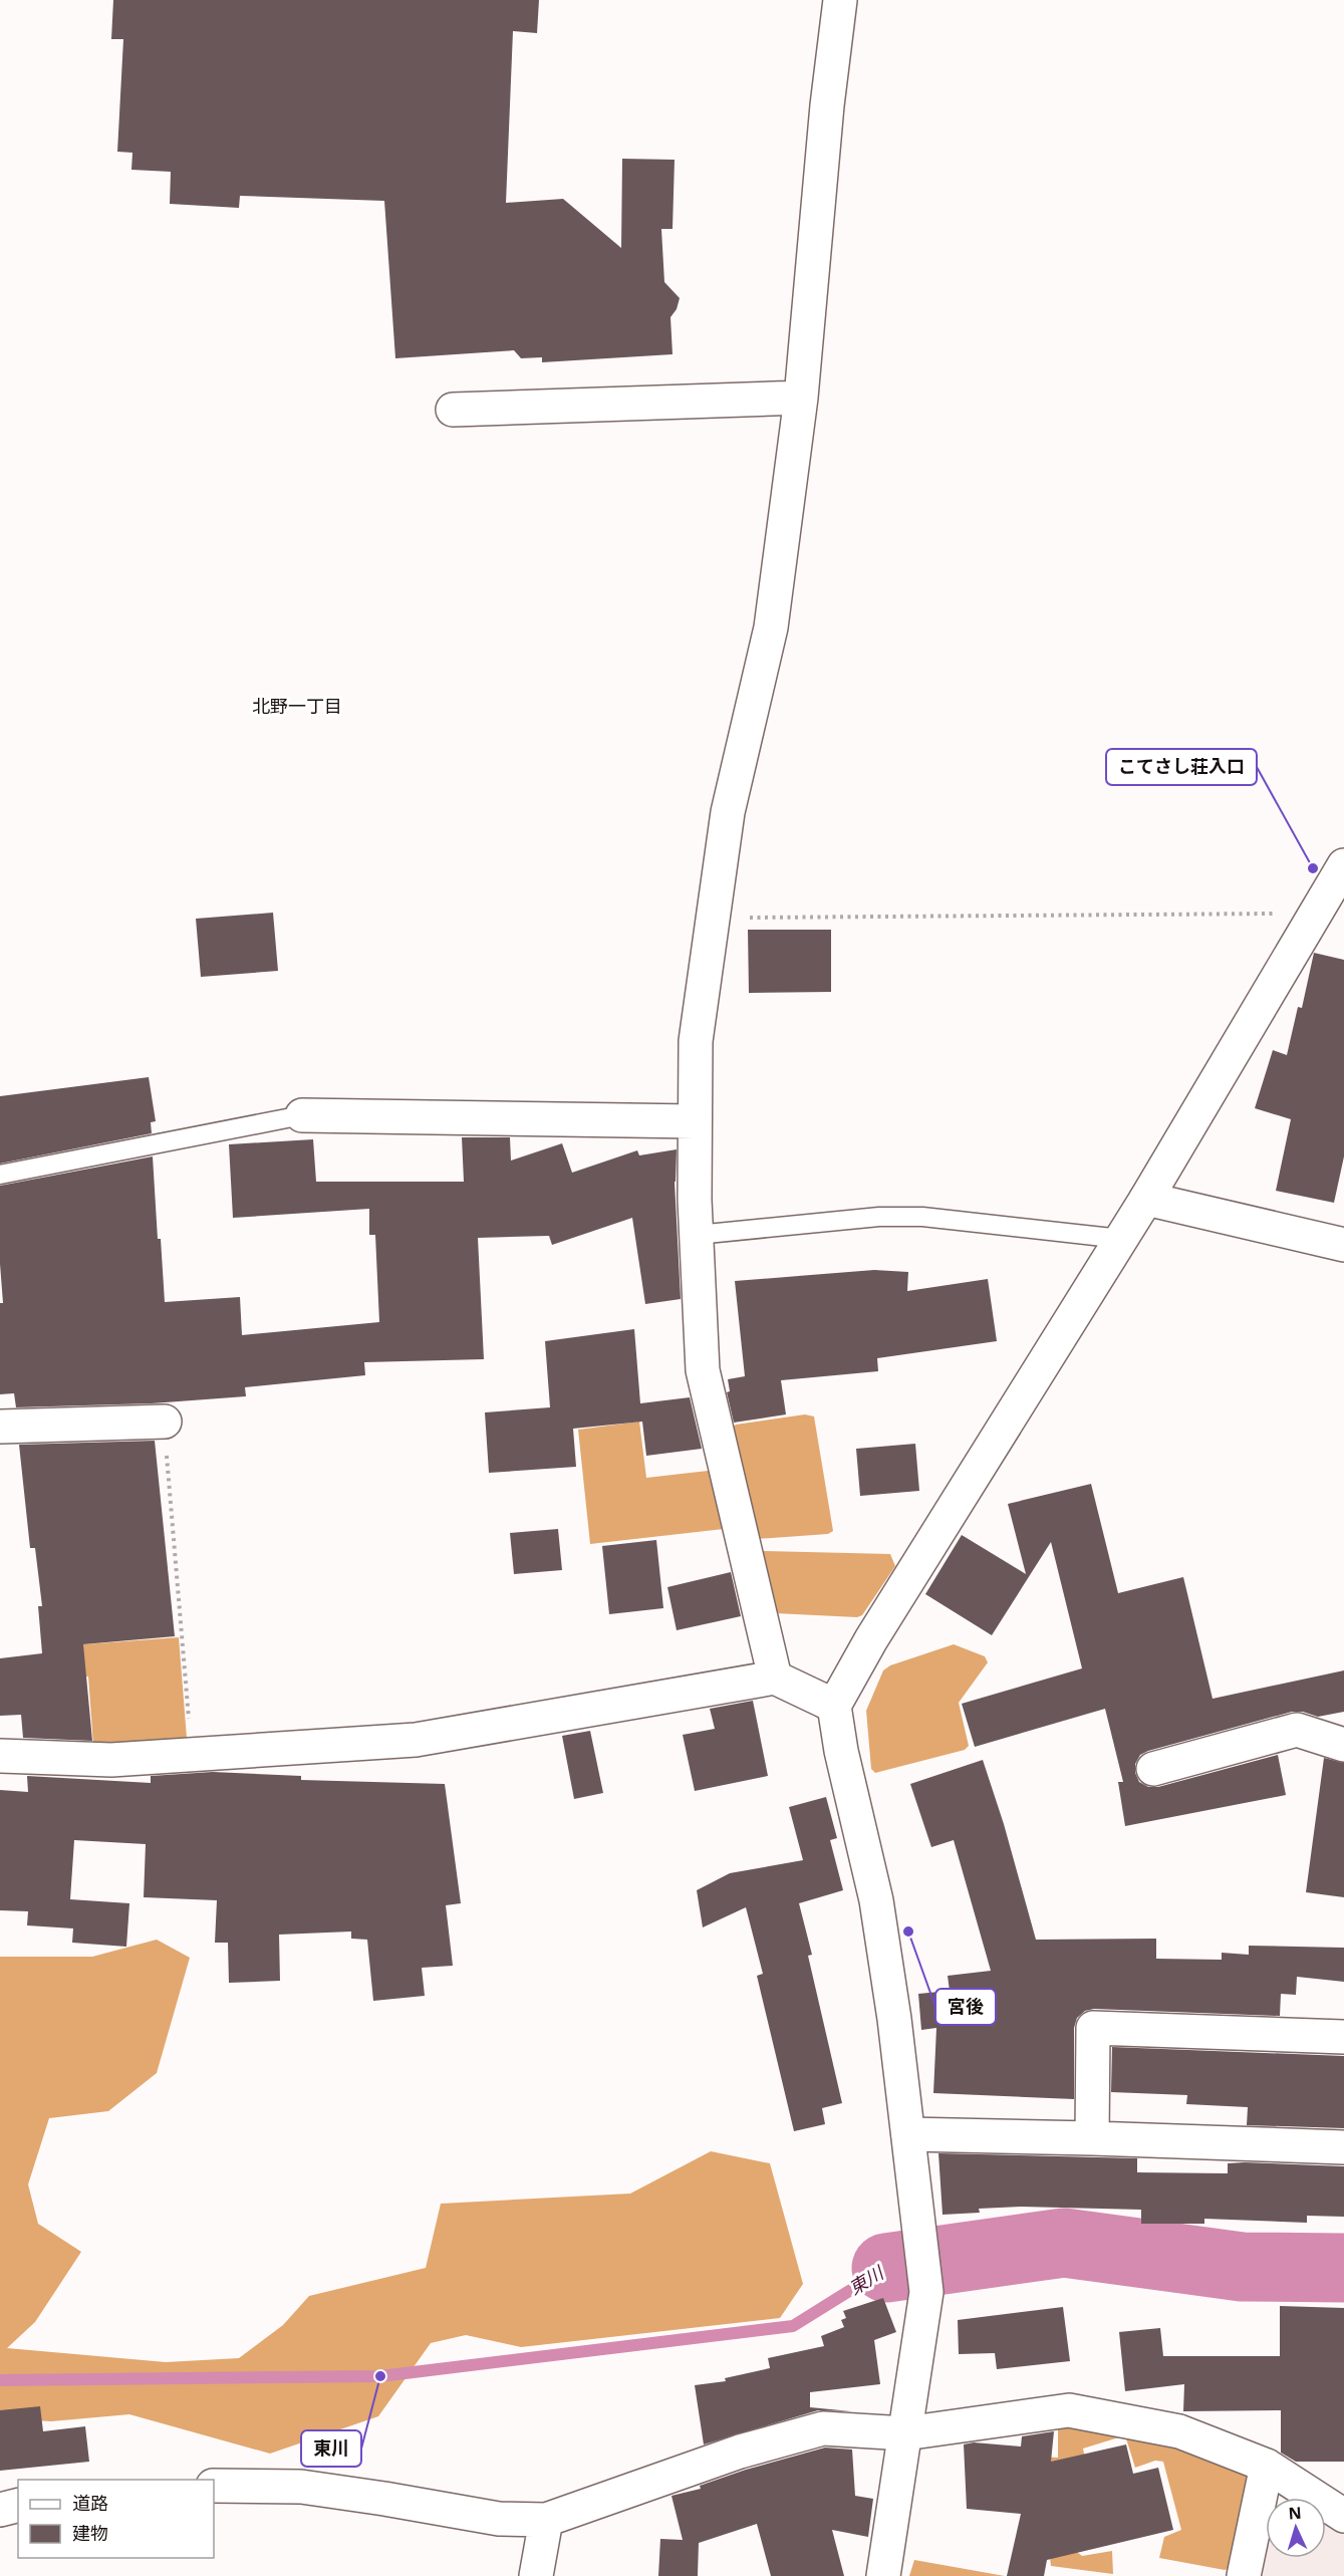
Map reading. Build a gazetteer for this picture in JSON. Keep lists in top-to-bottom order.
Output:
{
  "districts": ["北野一丁目"],
  "water": ["東川"],
  "places": ["こてさし荘入口", "宮後", "東川"],
  "legend": ["道路", "建物"],
  "north": "top"
}
